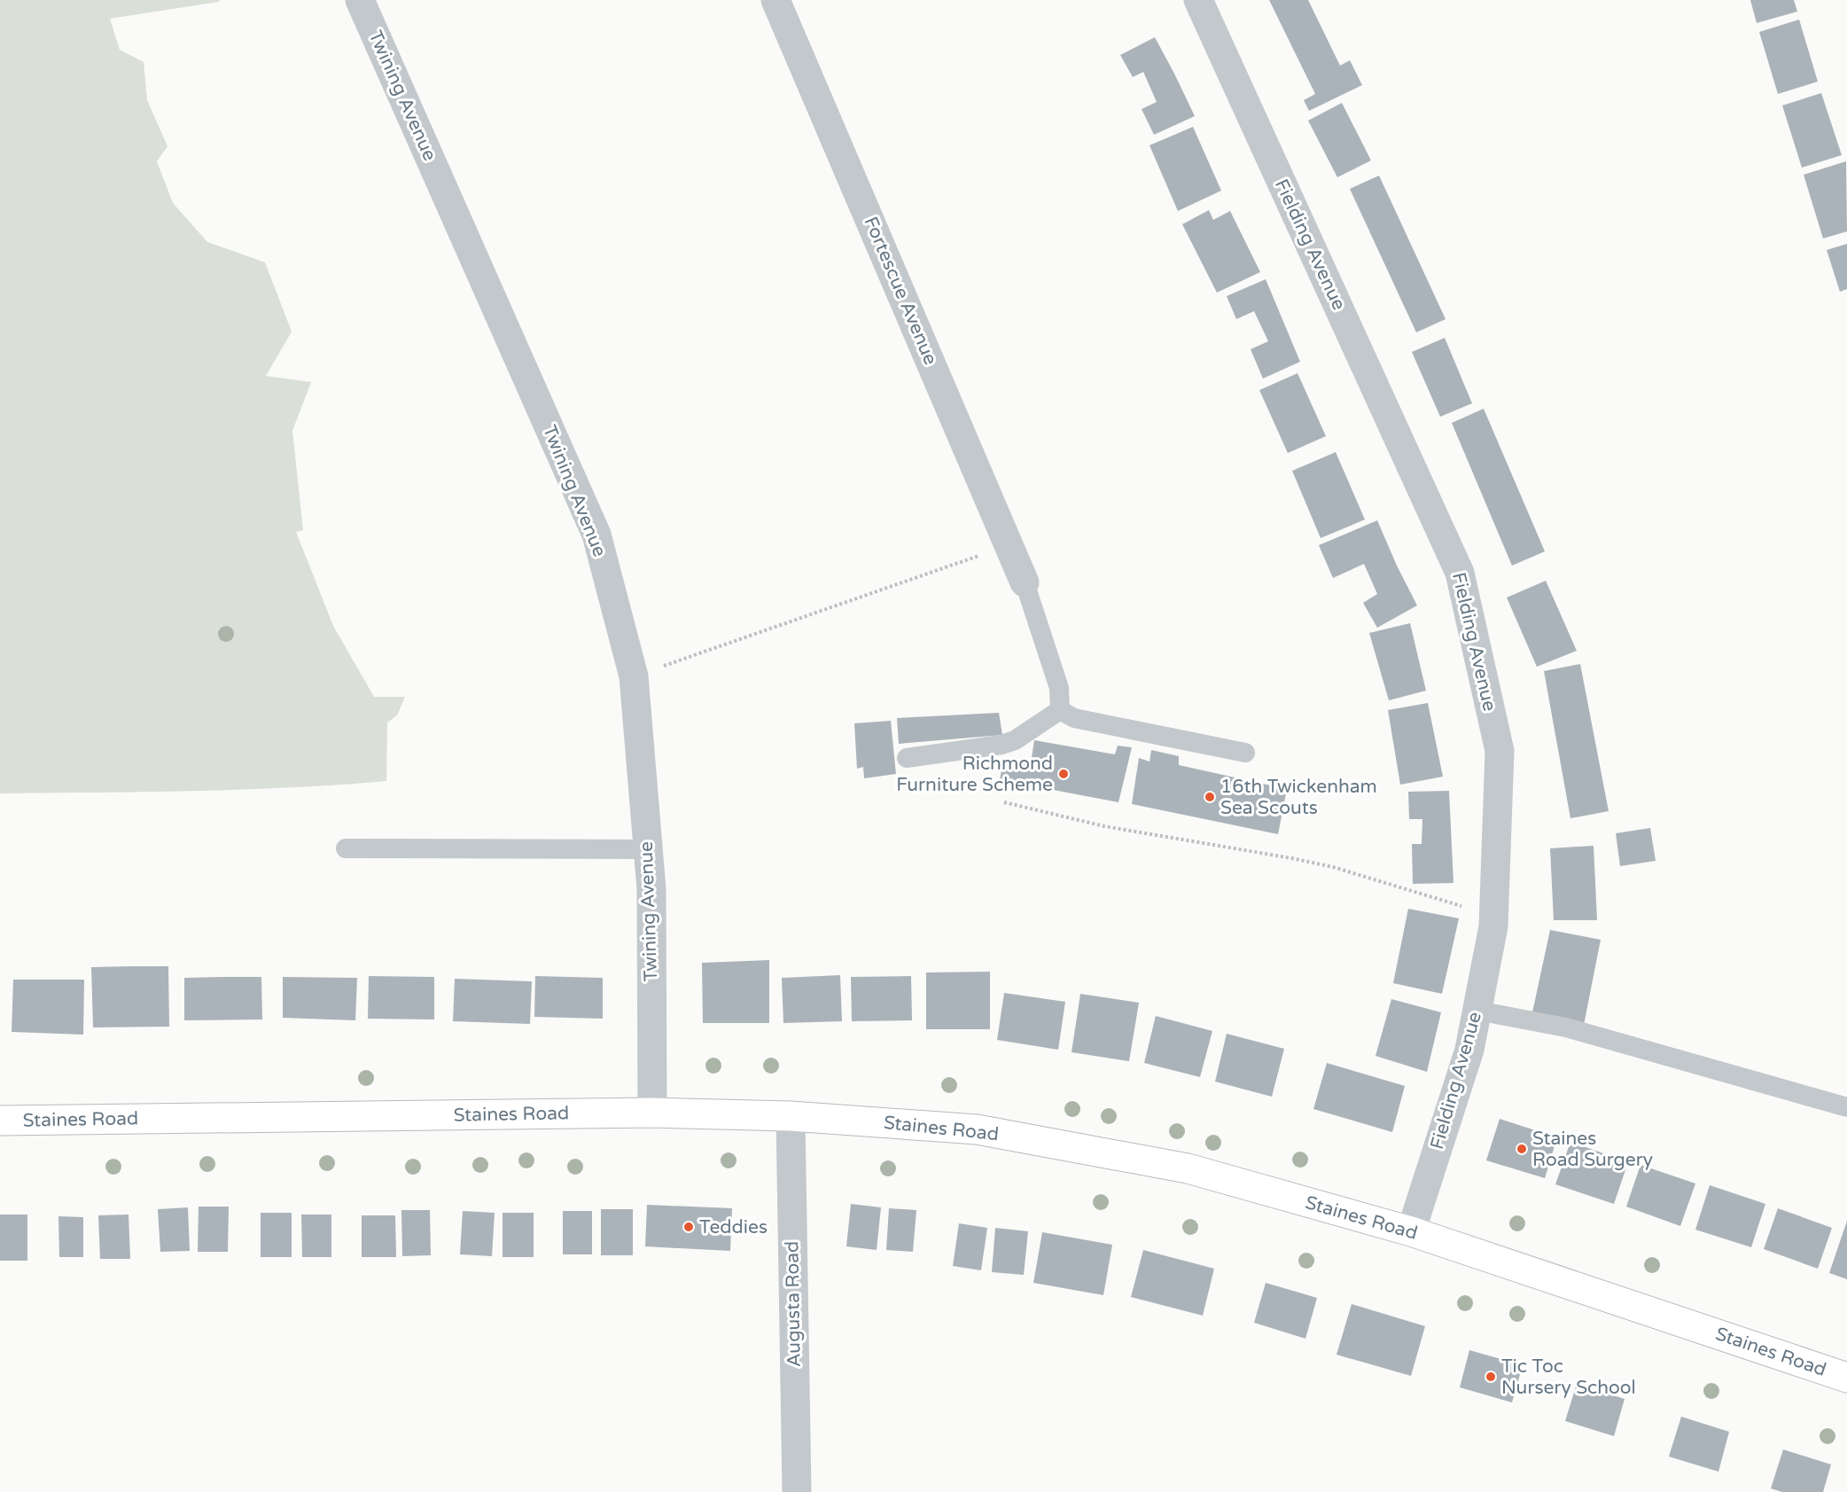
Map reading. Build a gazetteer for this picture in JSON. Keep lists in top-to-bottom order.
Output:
{
  "streets": {
    "main road": ["Staines Road"],
    "street": [
      "Twining Avenue",
      "Fielding Avenue",
      "Fortescue Avenue",
      "Augusta Road"
    ]
  },
  "crossings": [
    ["Twining Avenue", "Staines Road"],
    ["Fielding Avenue", "Staines Road"],
    ["Staines Road", "Augusta Road"]
  ],
  "places": [
    "Richmond Furniture Scheme",
    "16th Twickenham Sea Scouts",
    "Staines Road Surgery",
    "Teddies",
    "Tic Toc Nursery School"
  ]
}
